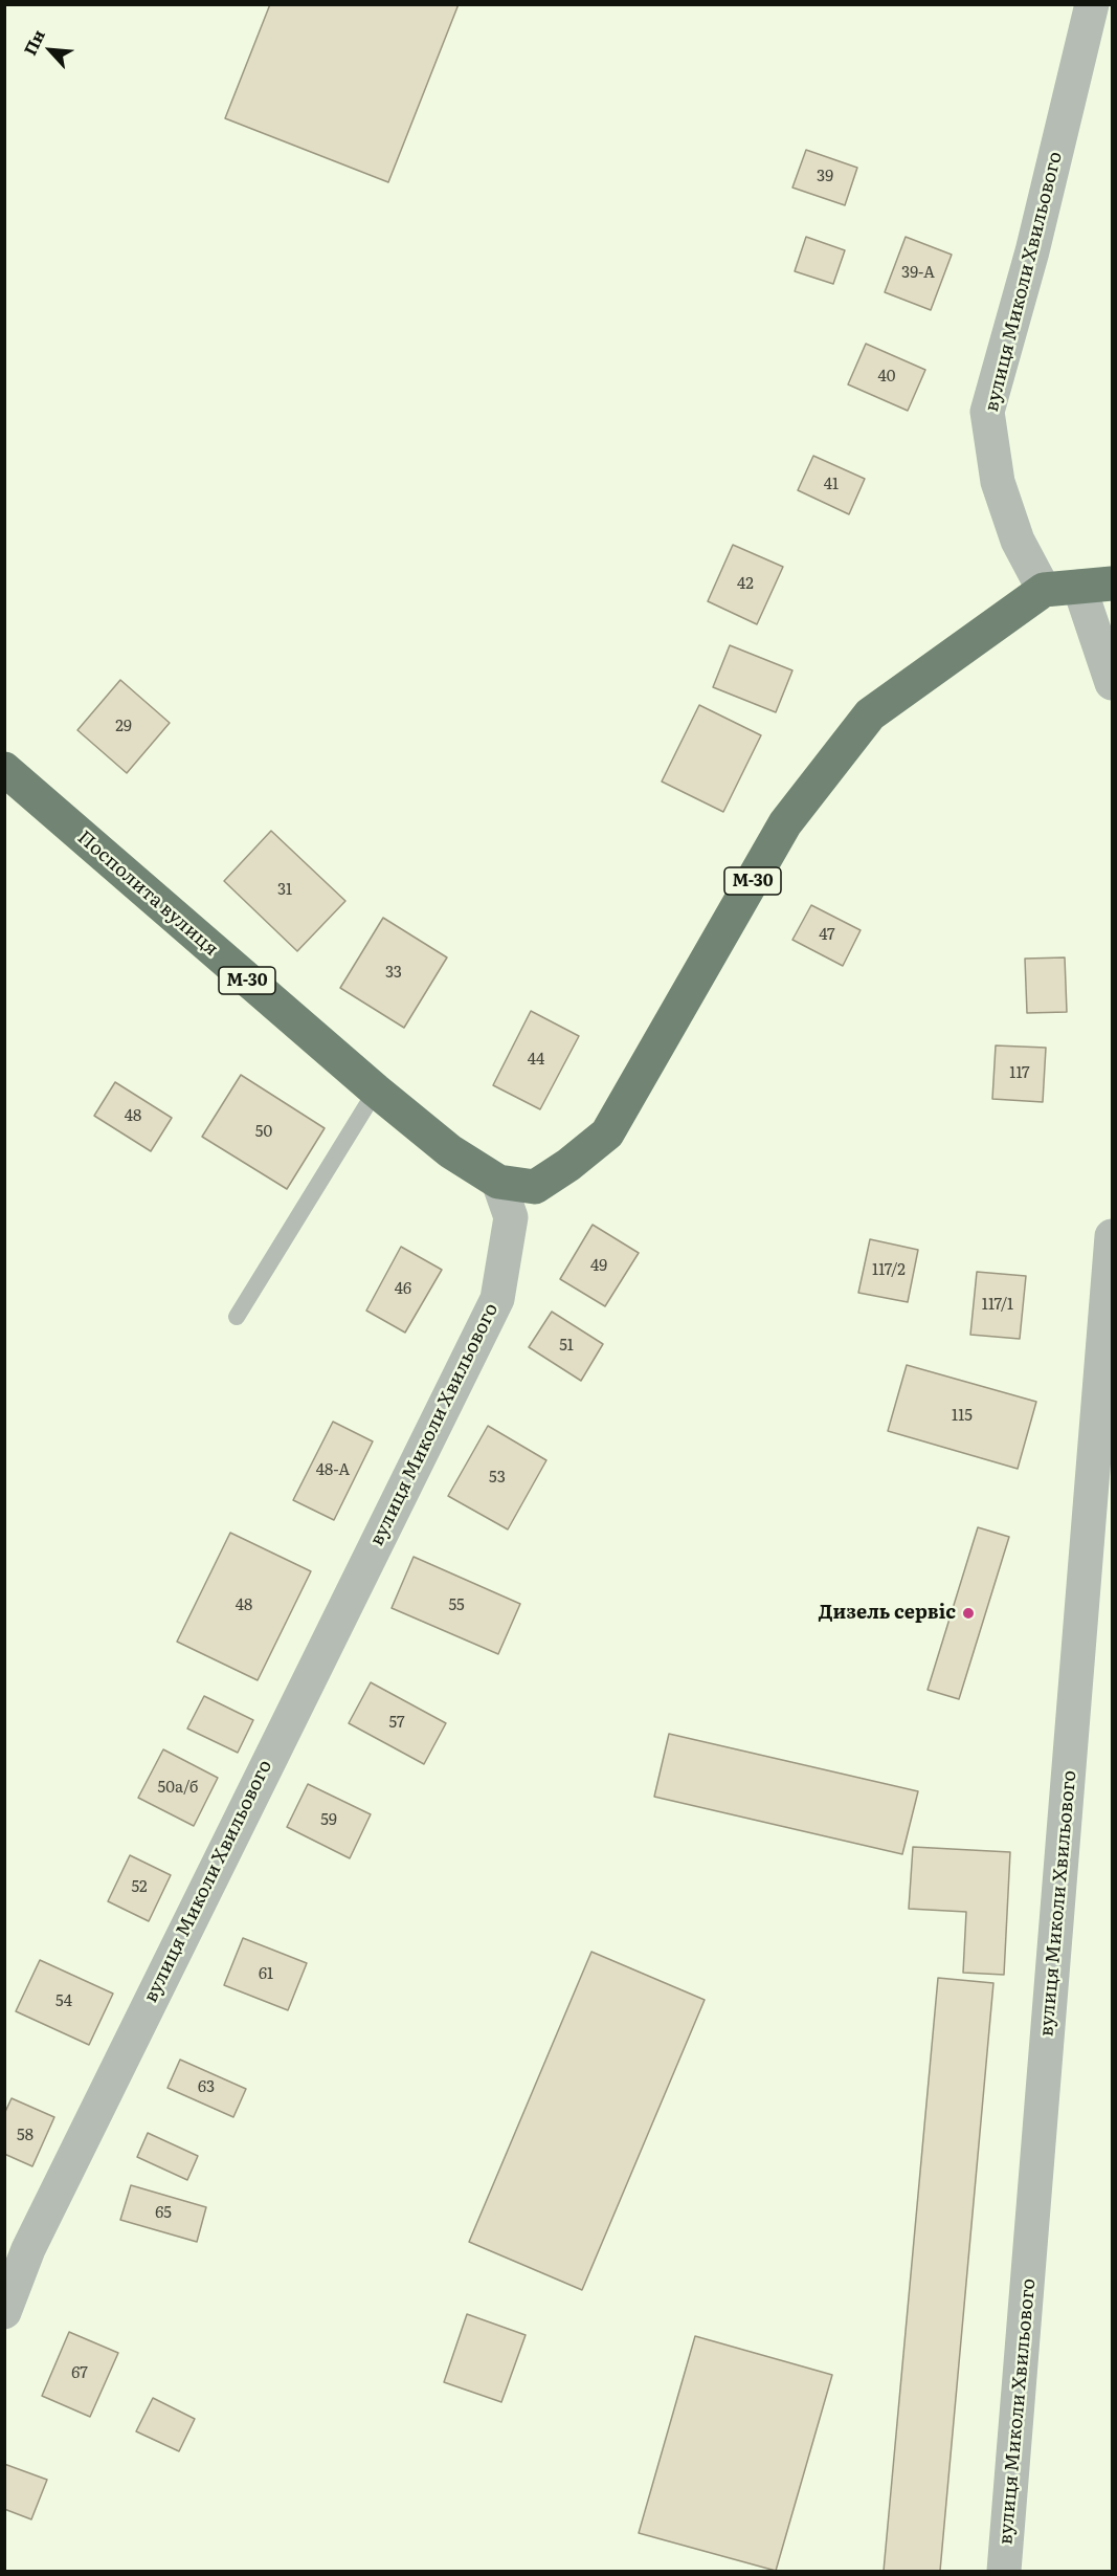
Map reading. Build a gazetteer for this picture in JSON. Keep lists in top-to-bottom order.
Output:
{
  "streets": {
    "highway": ["М-30", "Посполита вулиця"],
    "street": ["вулиця Миколи Хвильового"]
  },
  "crossings": [
    ["вулиця Миколи Хвильового", "М-30"],
    ["вулиця Миколи Хвильового", "Посполита вулиця"],
    ["М-30", "Посполита вулиця"]
  ],
  "places": ["Дизель сервіс"],
  "house_numbers": [
    "39",
    "39-А",
    "40",
    "41",
    "42",
    "29",
    "31",
    "47",
    "33",
    "44",
    "117",
    "48",
    "50",
    "49",
    "117/2",
    "46",
    "117/1",
    "51",
    "115",
    "48-А",
    "53",
    "48",
    "55",
    "57",
    "50а/б",
    "59",
    "52",
    "61",
    "54",
    "63",
    "58",
    "65",
    "67"
  ],
  "north": "top left"
}
